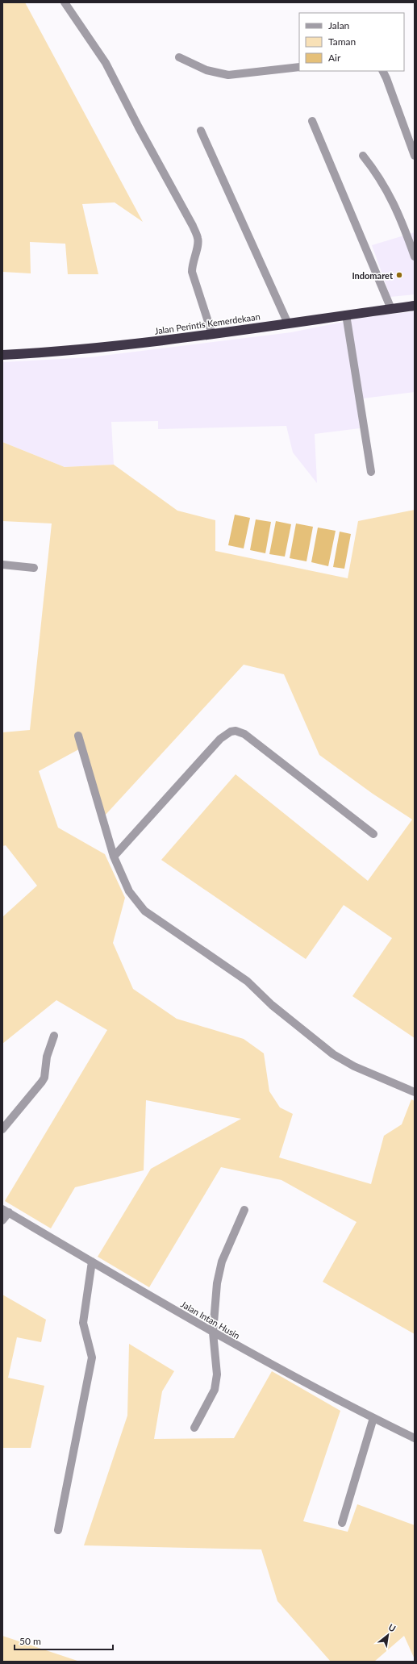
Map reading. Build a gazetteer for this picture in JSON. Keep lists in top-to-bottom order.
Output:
{
  "streets": {
    "highway": ["Jalan Perintis Kemerdekaan"],
    "street": ["Jalan Intan Husin"]
  },
  "places": ["Indomaret"],
  "legend": ["Jalan", "Taman", "Air"],
  "scale_bar": "50 m",
  "north": "top right"
}
